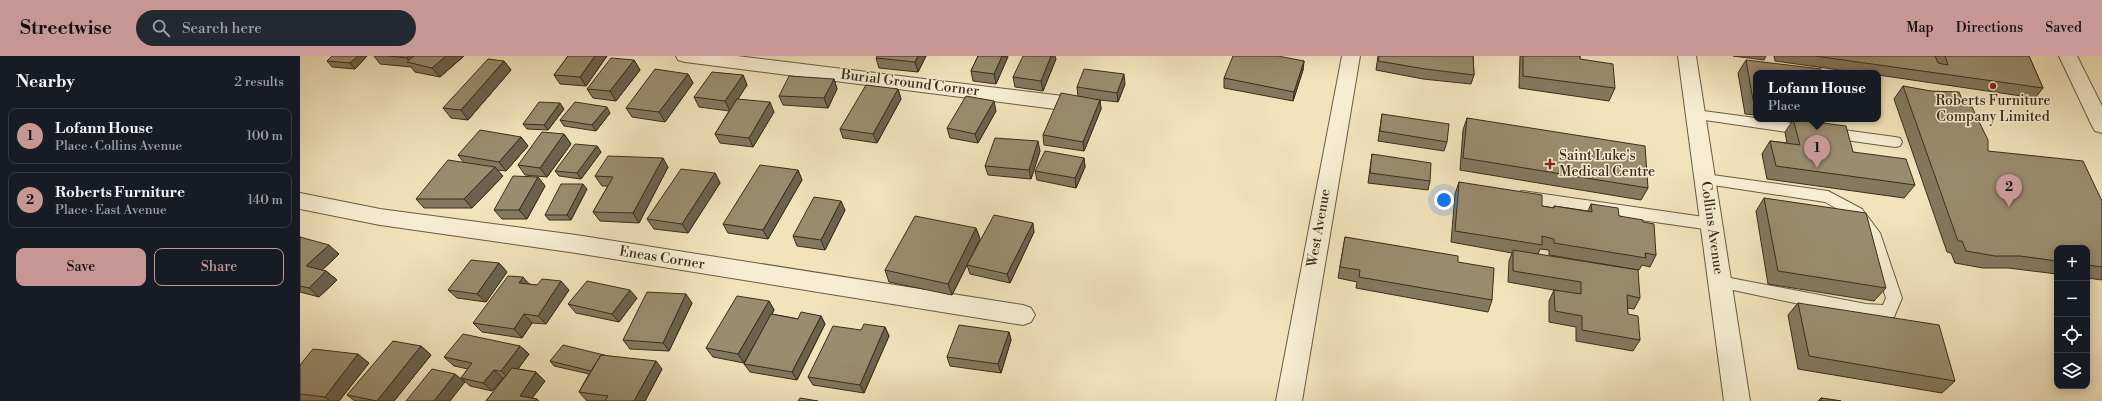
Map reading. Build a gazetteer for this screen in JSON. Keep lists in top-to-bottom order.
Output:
{
  "streets": {
    "street": [
      "Burial Ground Corner",
      "West Avenue",
      "Collins Avenue",
      "Eneas Corner"
    ]
  },
  "places": {
    "other": ["Roberts Furniture Company Limited"],
    "health": ["Saint Luke's Medical Centre"]
  },
  "page": {
    "header": "Streetwise",
    "search": "Search here",
    "nav": ["Map", "Directions", "Saved"],
    "heading": ["Nearby", "2 results"],
    "popup": ["Lofann House", "Place"],
    "list": [
      {
        "mark": "1",
        "name": "Lofann House",
        "note": "Place · Collins Avenue",
        "value": "100 m"
      },
      {
        "mark": "2",
        "name": "Roberts Furniture",
        "note": "Place · East Avenue",
        "value": "140 m"
      }
    ],
    "pins": ["1", "2"],
    "buttons": ["Save", "Share"],
    "map_buttons": ["+", "−"]
  }
}
